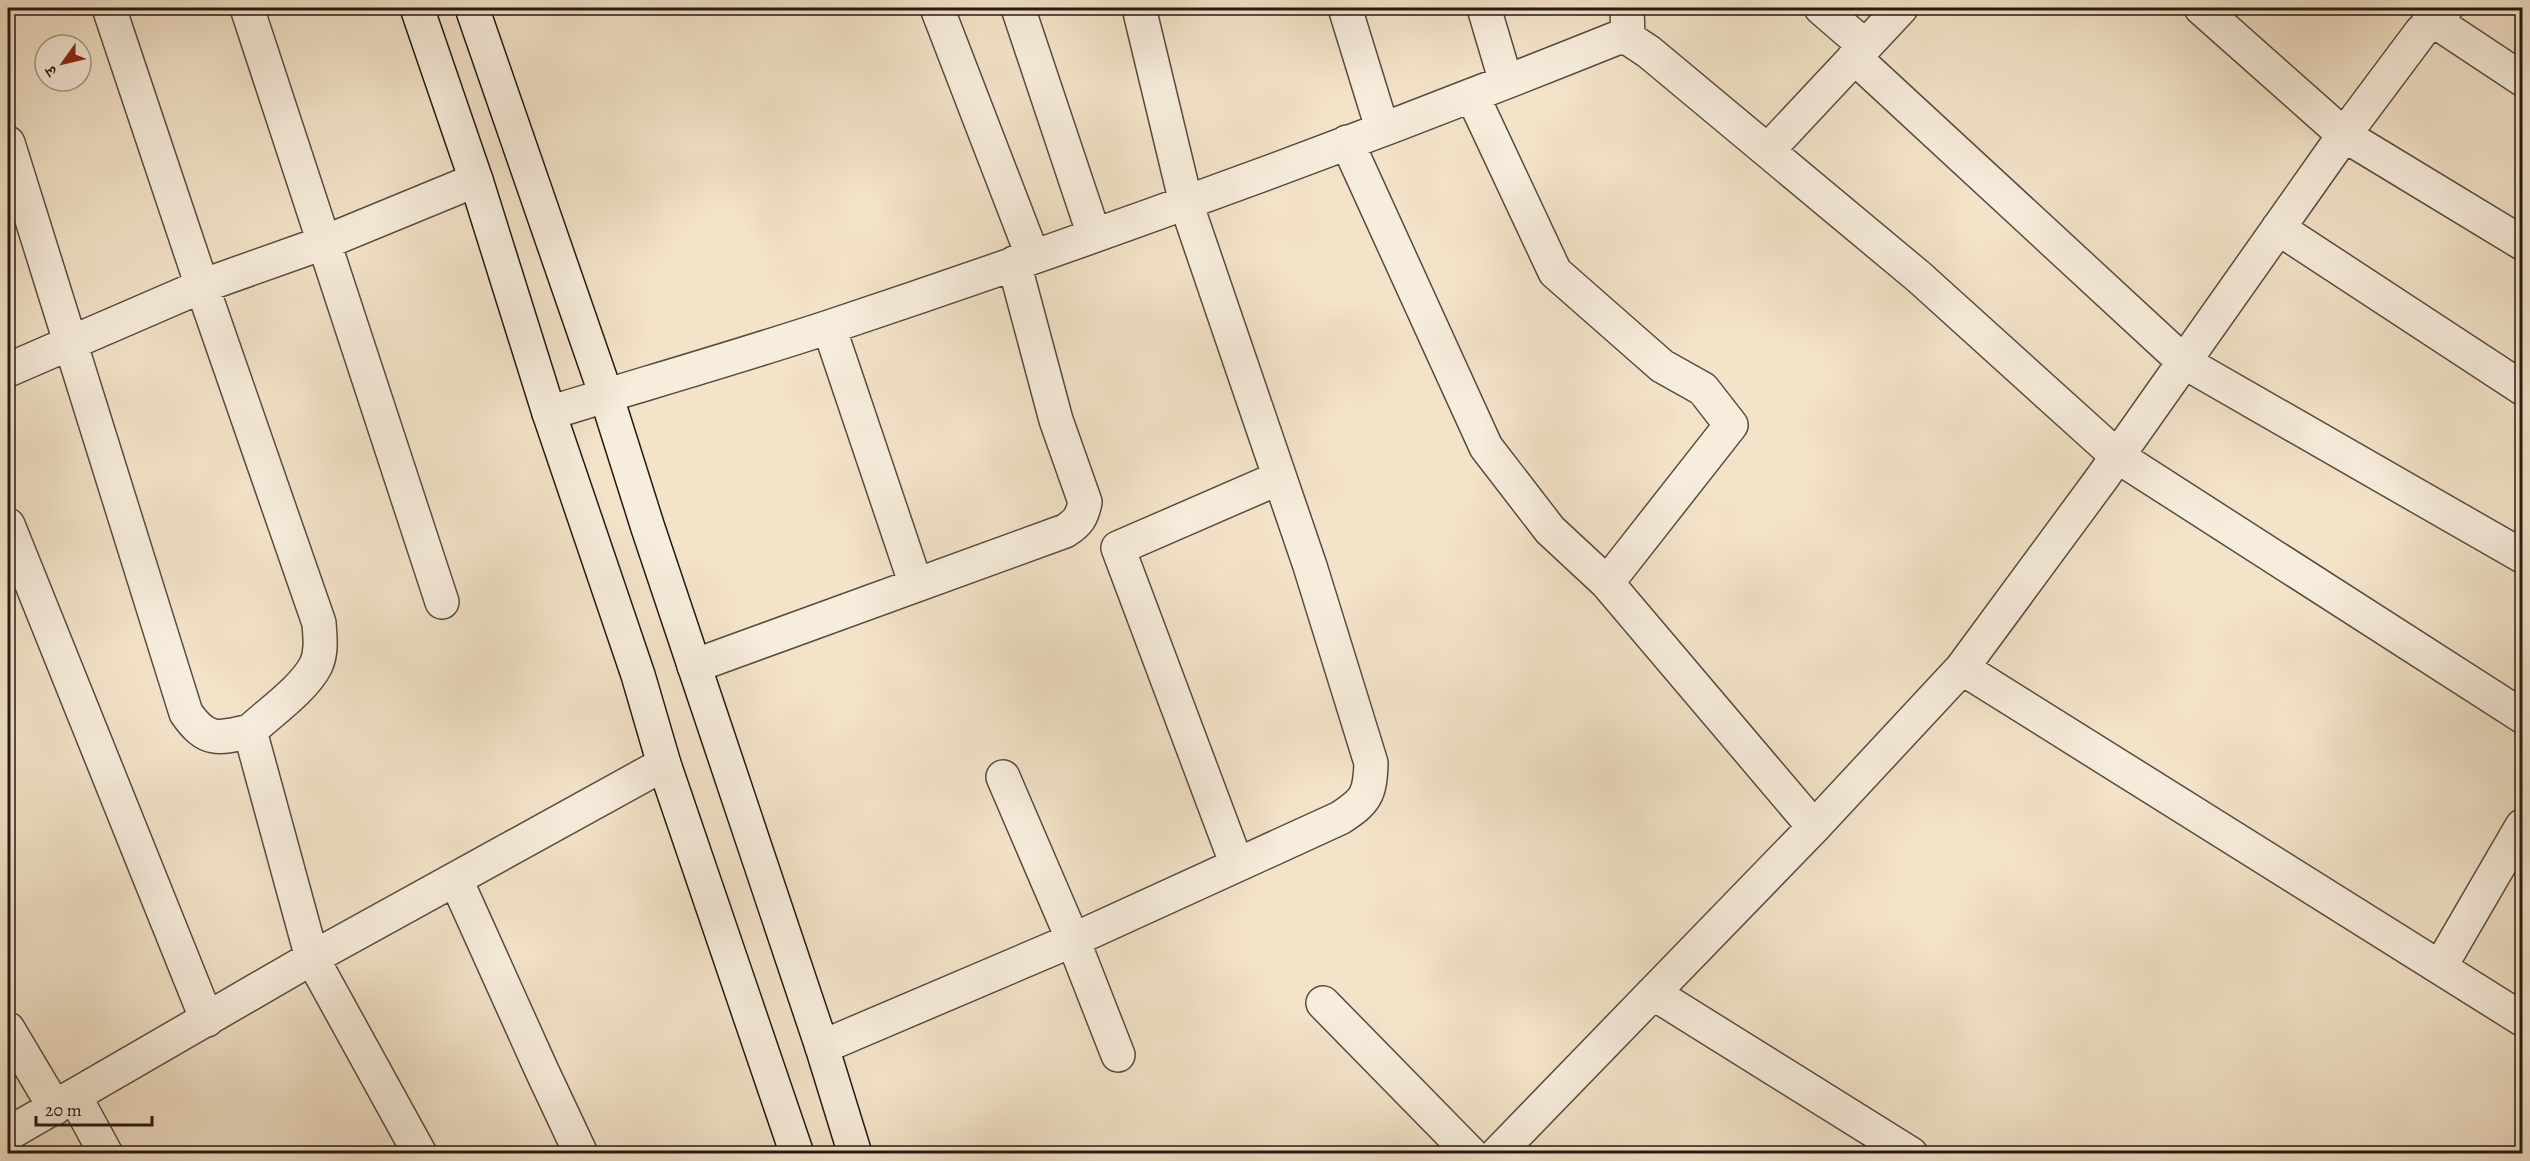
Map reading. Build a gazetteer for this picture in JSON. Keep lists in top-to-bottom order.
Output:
{
  "scale_bar": "20 m",
  "north": "bottom left"
}
